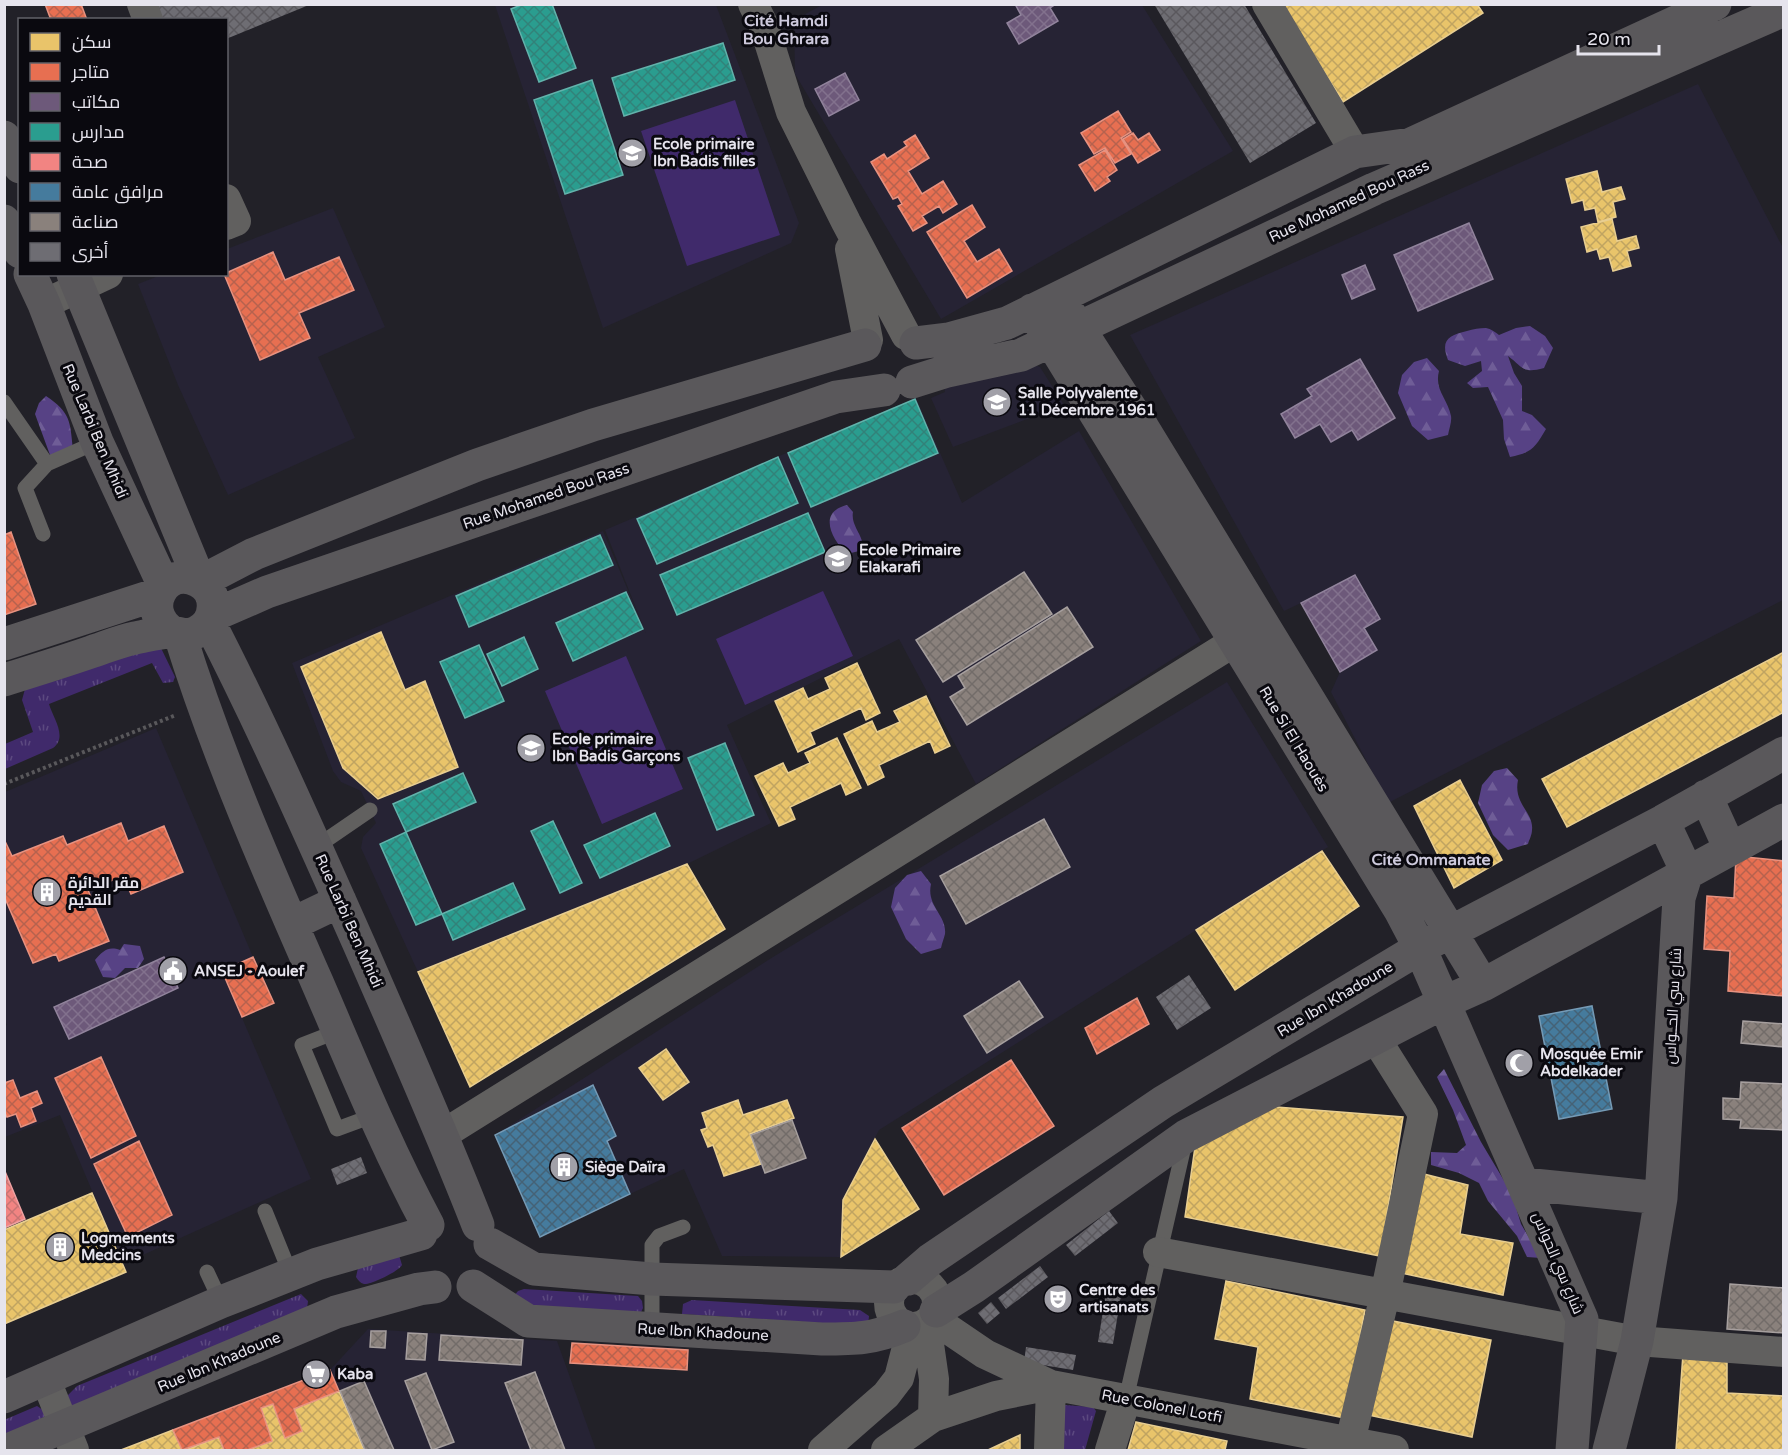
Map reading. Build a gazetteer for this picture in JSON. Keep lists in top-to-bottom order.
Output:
{
  "streets": {
    "street": [
      "Rue Mohamed Bou Rass",
      "Rue Larbi Ben Mhidi",
      "Rue Si El Haouès",
      "Rue Ibn Khadoune",
      "شارع سي الحــواس",
      "شارع سي الحواس",
      "Rue Colonel Lotfi"
    ]
  },
  "crossings": [
    ["Rue Mohamed Bou Rass", "Rue Larbi Ben Mhidi"],
    ["Rue Mohamed Bou Rass", "Rue Si El Haouès"],
    ["Rue Larbi Ben Mhidi", "Rue Ibn Khadoune"],
    ["Rue Si El Haouès", "Rue Ibn Khadoune"],
    ["Rue Si El Haouès", "شارع سي الحواس"],
    ["Rue Ibn Khadoune", "شارع سي الحــواس"]
  ],
  "districts": ["Cité Hamdi Bou Ghrara", "Cité Ommanate"],
  "places": {
    "school or university": [
      "Ecole primaire Ibn Badis filles",
      "Salle Polyvalente 11 Décembre 1961",
      "Ecole Primaire Elakarafi",
      "Ecole primaire Ibn Badis Garçons"
    ],
    "building": ["مقر الدائرة القديم", "Siège Daïra", "Logmements Medcins"],
    "public building": ["ANSEJ - Aoulef"],
    "mosque": ["Mosquée Emir Abdelkader"],
    "theatre": ["Centre des artisanats"],
    "supermarket": ["Kaba"]
  },
  "legend": [
    "سكن",
    "متاجر",
    "مكاتب",
    "مدارس",
    "صحة",
    "مرافق عامة",
    "صناعة",
    "أخرى"
  ],
  "scale_bar": "20 m"
}
